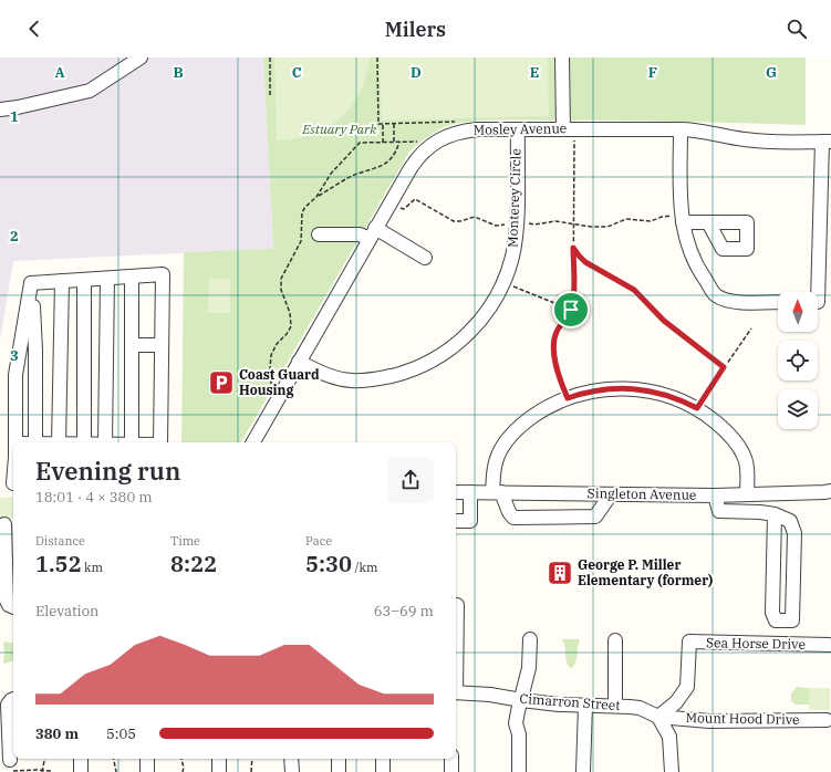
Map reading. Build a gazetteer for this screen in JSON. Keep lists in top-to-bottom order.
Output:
{
  "streets": {
    "street": [
      "Mosley Avenue",
      "Monterey Circle",
      "Singleton Avenue",
      "Sea Horse Drive",
      "Cimarron Street",
      "Mount Hood Drive"
    ]
  },
  "crossings": [
    ["Mosley Avenue", "Monterey Circle"],
    ["Sea Horse Drive", "Cimarron Street"],
    ["Sea Horse Drive", "Mount Hood Drive"],
    ["Cimarron Street", "Mount Hood Drive"]
  ],
  "parks": ["Estuary Park"],
  "places": {
    "parking": ["Coast Guard Housing"],
    "building": ["George P. Miller Elementary (former)"]
  },
  "north": "top",
  "page": {
    "header": "Milers",
    "heading": ["Evening run", "18:01 · 4 × 380 m"],
    "stats": [
      ["Distance", "1.52 km"],
      ["Time", "8:22"],
      ["Pace", "5:30 /km"]
    ],
    "chart": ["Elevation", "63–69 m"],
    "list": [
      {
        "name": "380 m",
        "note": "5:05"
      }
    ]
  },
  "grid": {
    "columns": [
      "A",
      "B",
      "C",
      "D",
      "E",
      "F",
      "G"
    ],
    "rows": ["1", "2", "3"]
  }
}
